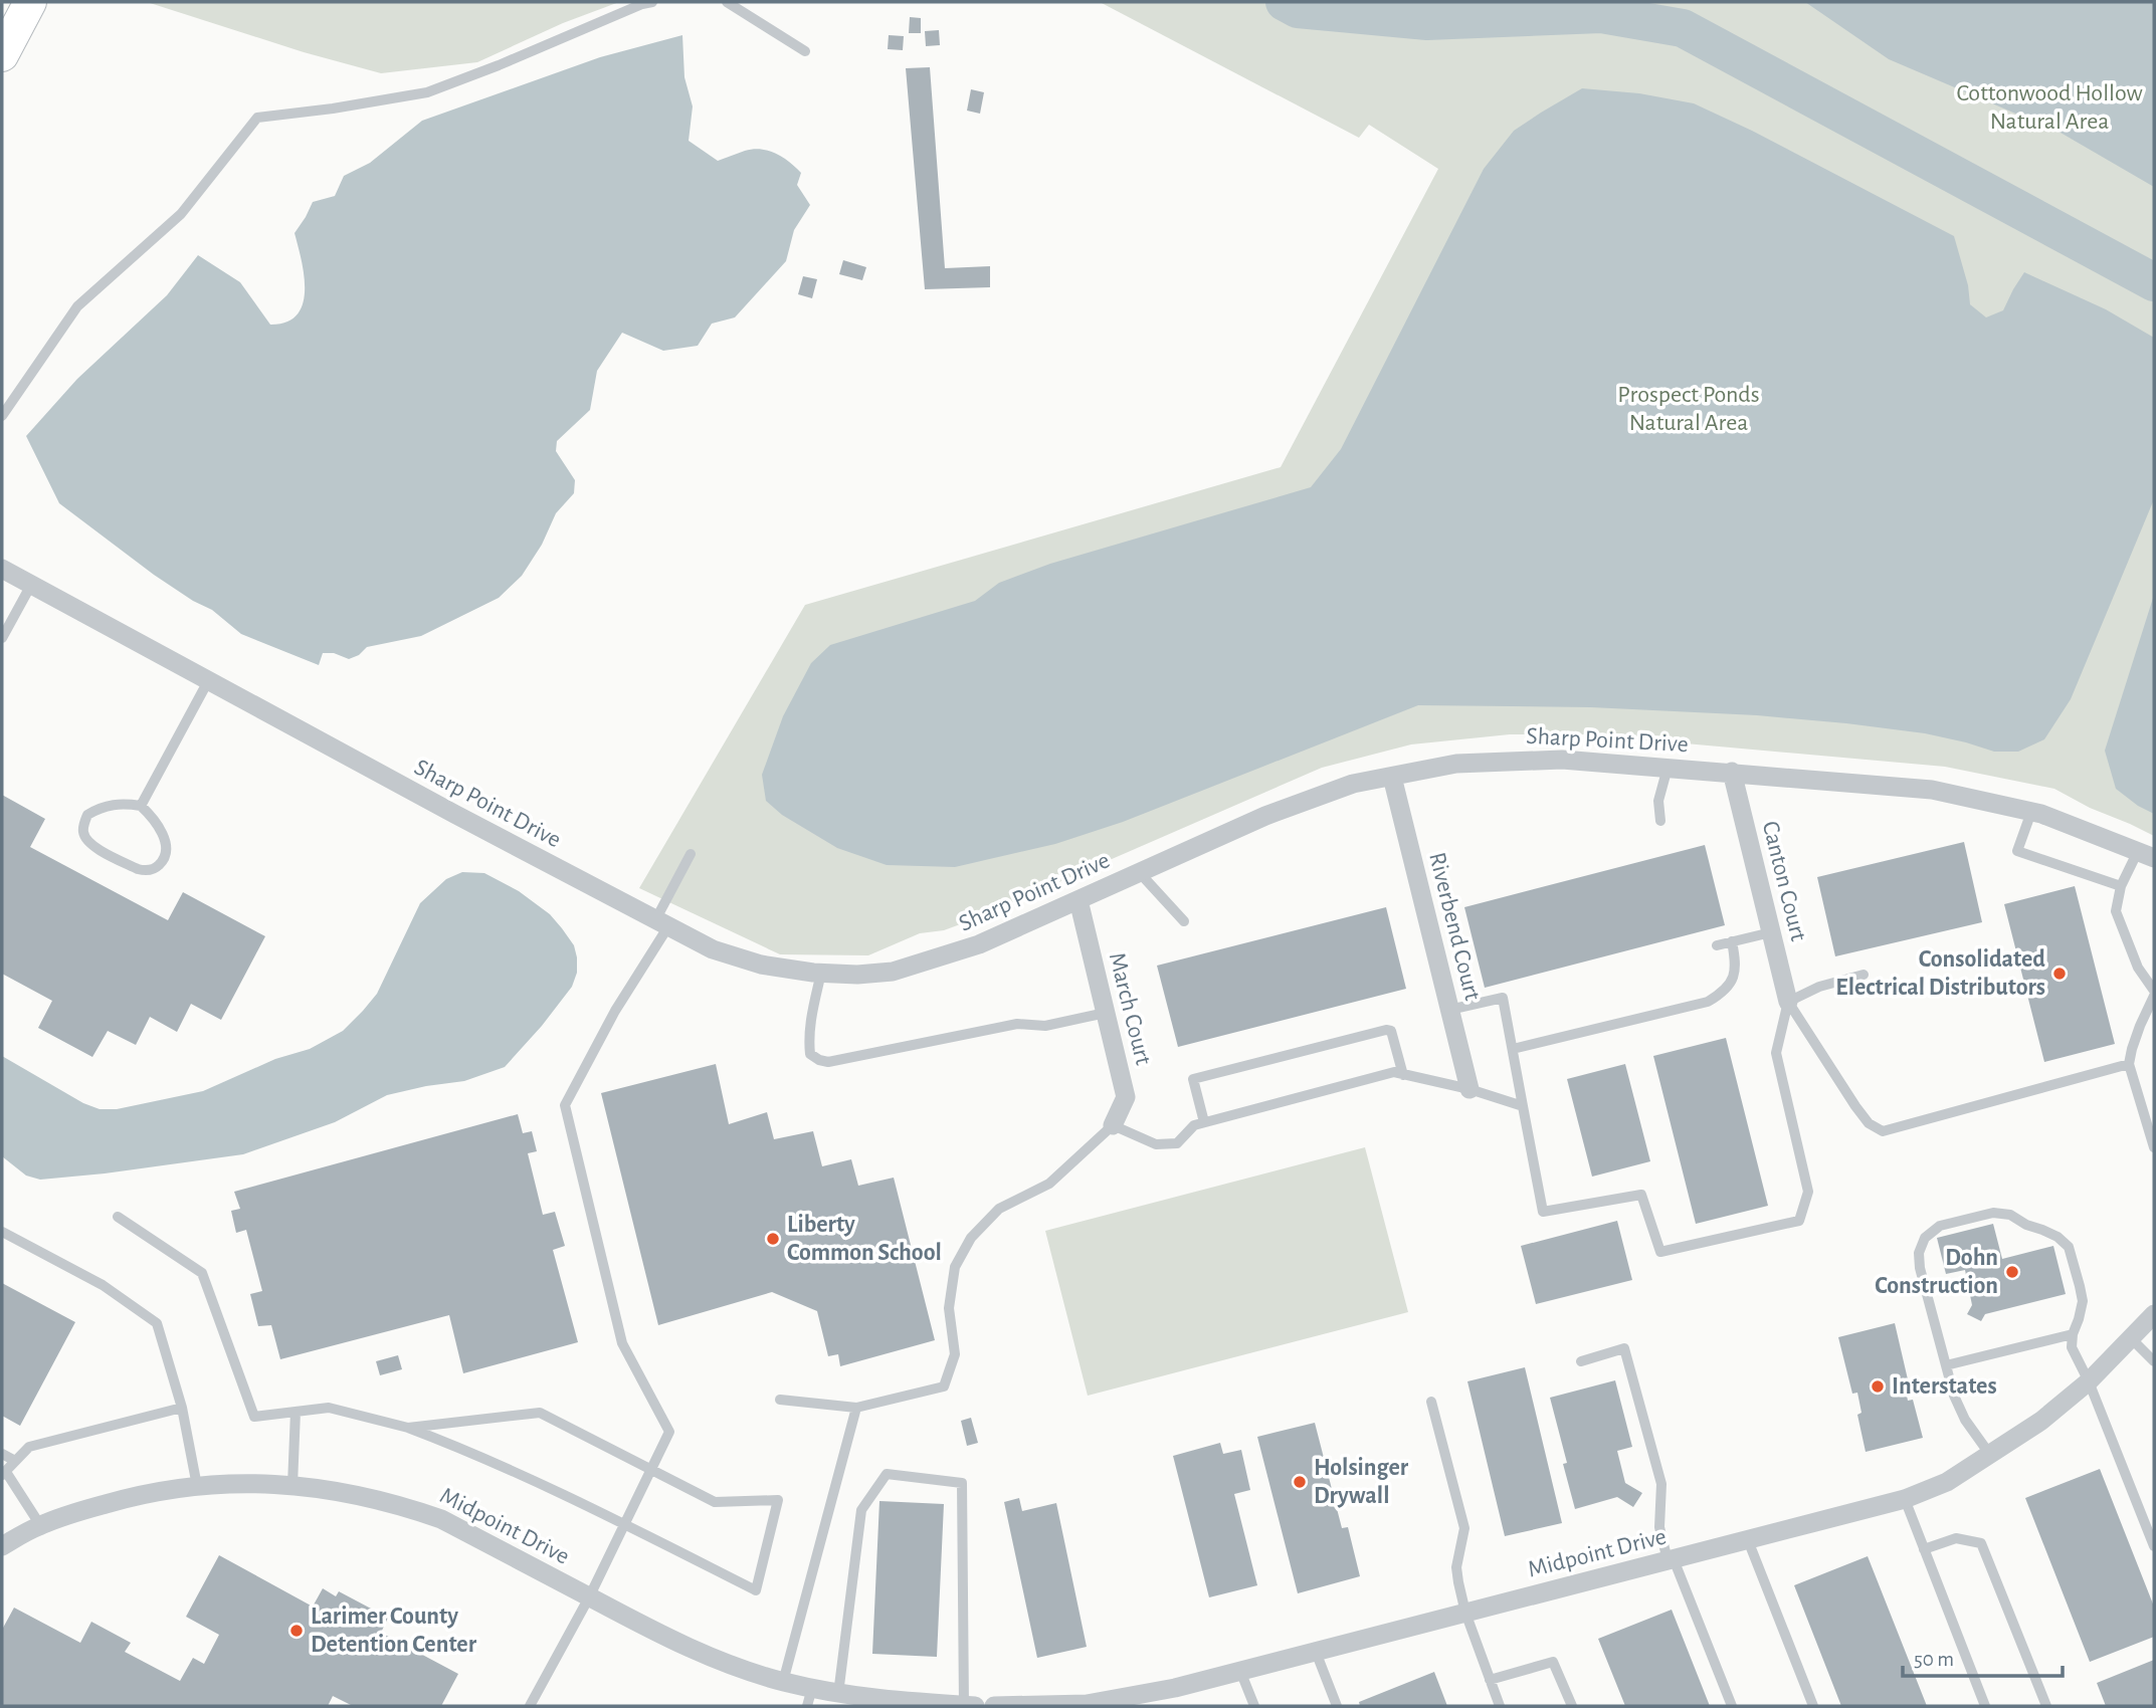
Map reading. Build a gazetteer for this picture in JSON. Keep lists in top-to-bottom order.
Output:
{
  "streets": {
    "street": [
      "Sharp Point Drive",
      "Canton Court",
      "Riverbend Court",
      "March Court",
      "Midpoint Drive"
    ]
  },
  "crossings": [
    ["Sharp Point Drive", "Canton Court"],
    ["Sharp Point Drive", "Riverbend Court"],
    ["Sharp Point Drive", "March Court"]
  ],
  "parks": ["Cottonwood Hollow Natural Area", "Prospect Ponds Natural Area"],
  "places": [
    "Consolidated Electrical Distributors",
    "Liberty Common School",
    "Dohn Construction",
    "Interstates",
    "Holsinger Drywall",
    "Larimer County Detention Center"
  ],
  "scale_bar": "50 m"
}
